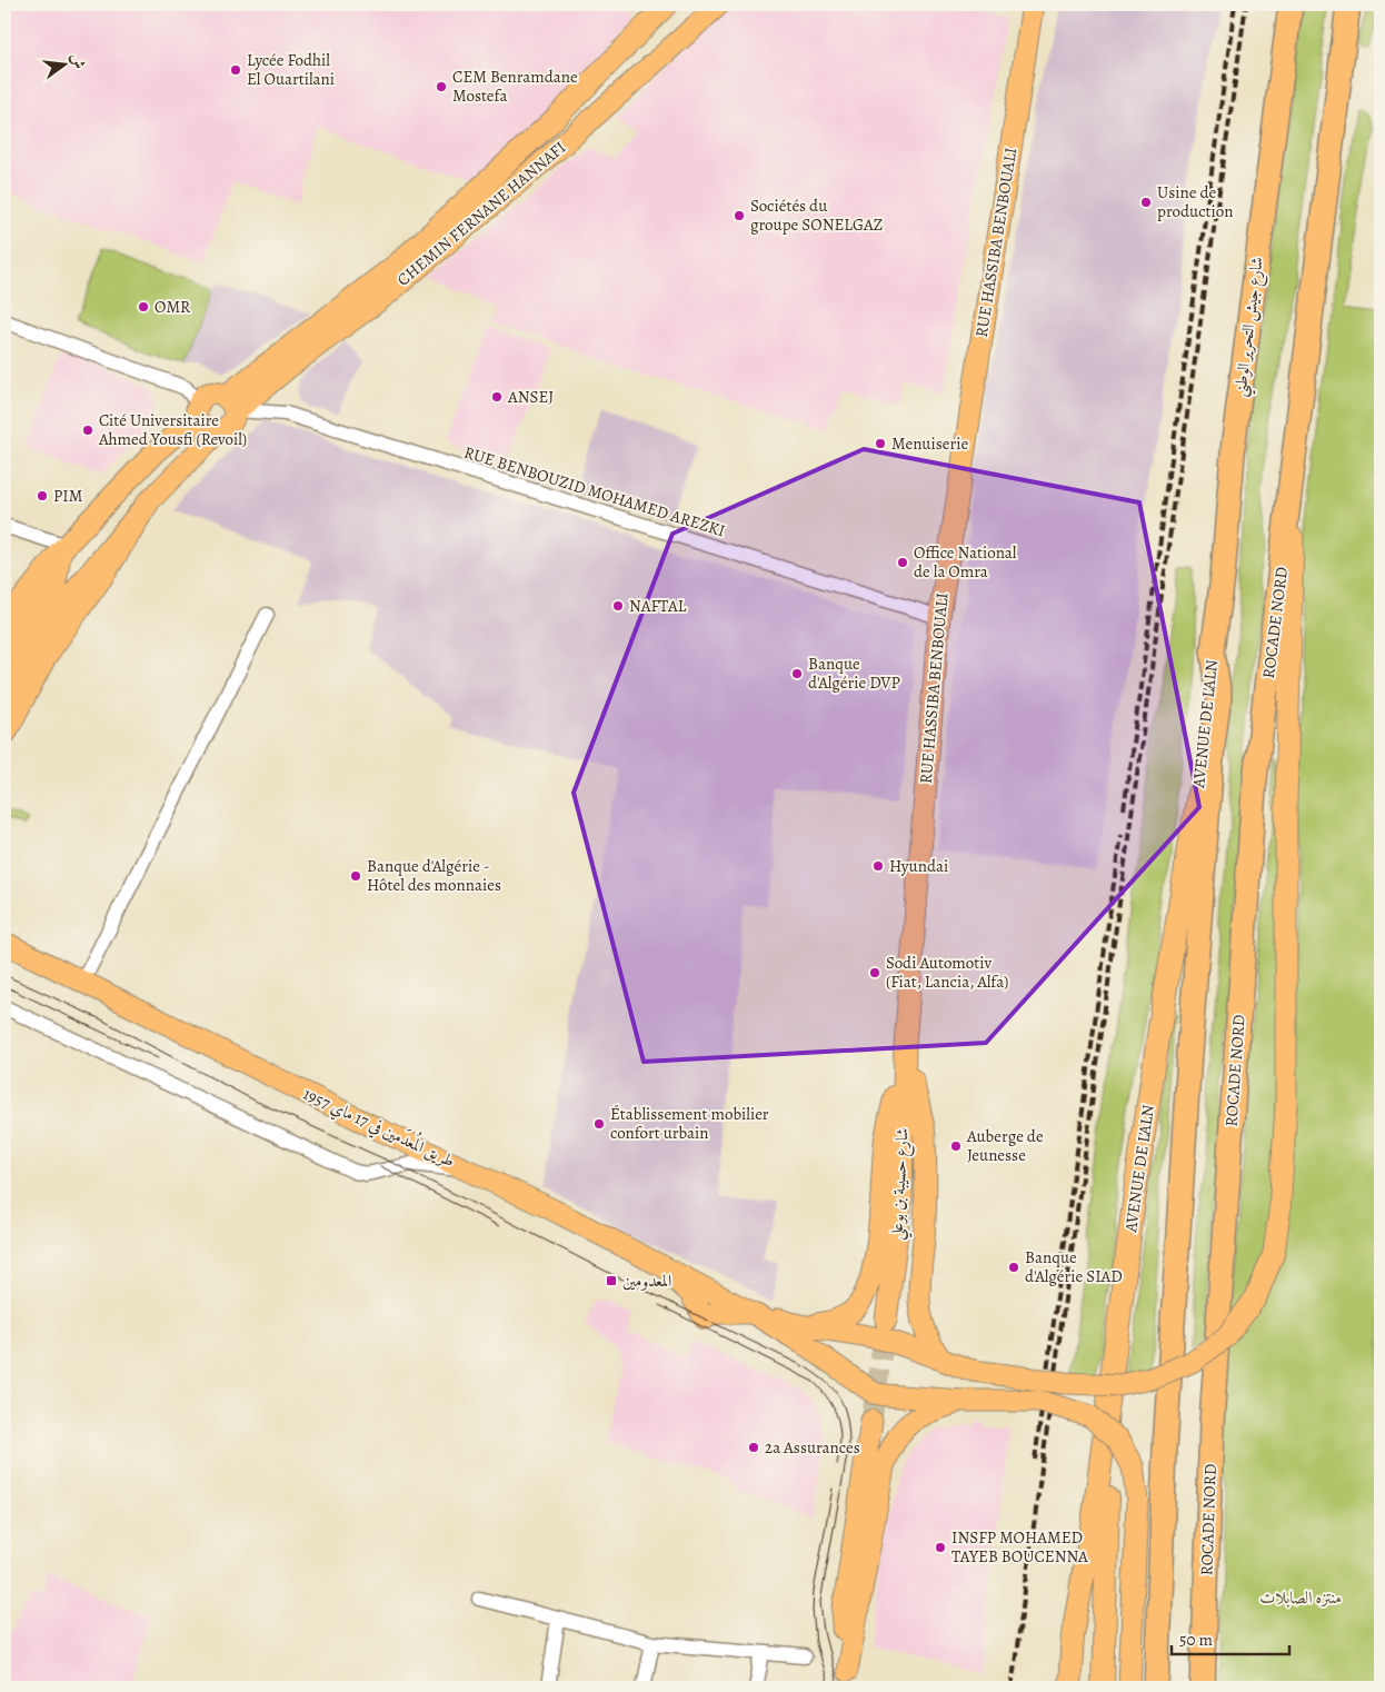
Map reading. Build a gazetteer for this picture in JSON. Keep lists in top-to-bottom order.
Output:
{
  "streets": {
    "highway": ["شارع جيش التحرير الوطني", "ROCADE NORD", "AVENUE DE L'ALN"],
    "main road": [
      "CHEMIN FERNANE HANNAFI",
      "RUE HASSIBA BENBOUALI",
      "طريق المُعدَمين في 17 ماي 1957",
      "شارع حسيبة بن بوعلي"
    ],
    "street": ["RUE BENBOUZID MOHAMED AREZKI"]
  },
  "crossings": [
    ["CHEMIN FERNANE HANNAFI", "RUE BENBOUZID MOHAMED AREZKI"],
    ["RUE HASSIBA BENBOUALI", "RUE BENBOUZID MOHAMED AREZKI"],
    ["RUE HASSIBA BENBOUALI", "شارع حسيبة بن بوعلي"],
    ["شارع جيش التحرير الوطني", "AVENUE DE L'ALN"]
  ],
  "parks": ["منتزه الصابلات"],
  "places": {
    "other": [
      "Lycée Fodhil El Ouartilani",
      "CEM Benramdane Mostefa",
      "Usine de production",
      "Sociétés du groupe SONELGAZ",
      "OMR",
      "ANSEJ",
      "Cité Universitaire Ahmed Yousfi (Revoil)",
      "Menuiserie",
      "PIM",
      "Office National de la Omra",
      "NAFTAL",
      "Banque d'Algérie DVP",
      "Hyundai",
      "Banque d'Algérie - Hôtel des monnaies",
      "Sodi Automotiv (Fiat, Lancia, Alfa)",
      "Établissement mobilier confort urbain",
      "Auberge de Jeunesse",
      "Banque d'Algérie SIAD",
      "2a Assurances",
      "INSFP MOHAMED TAYEB BOUCENNA"
    ],
    "transit": ["المعدومين"]
  },
  "scale_bar": "50 m",
  "north": "right"
}
